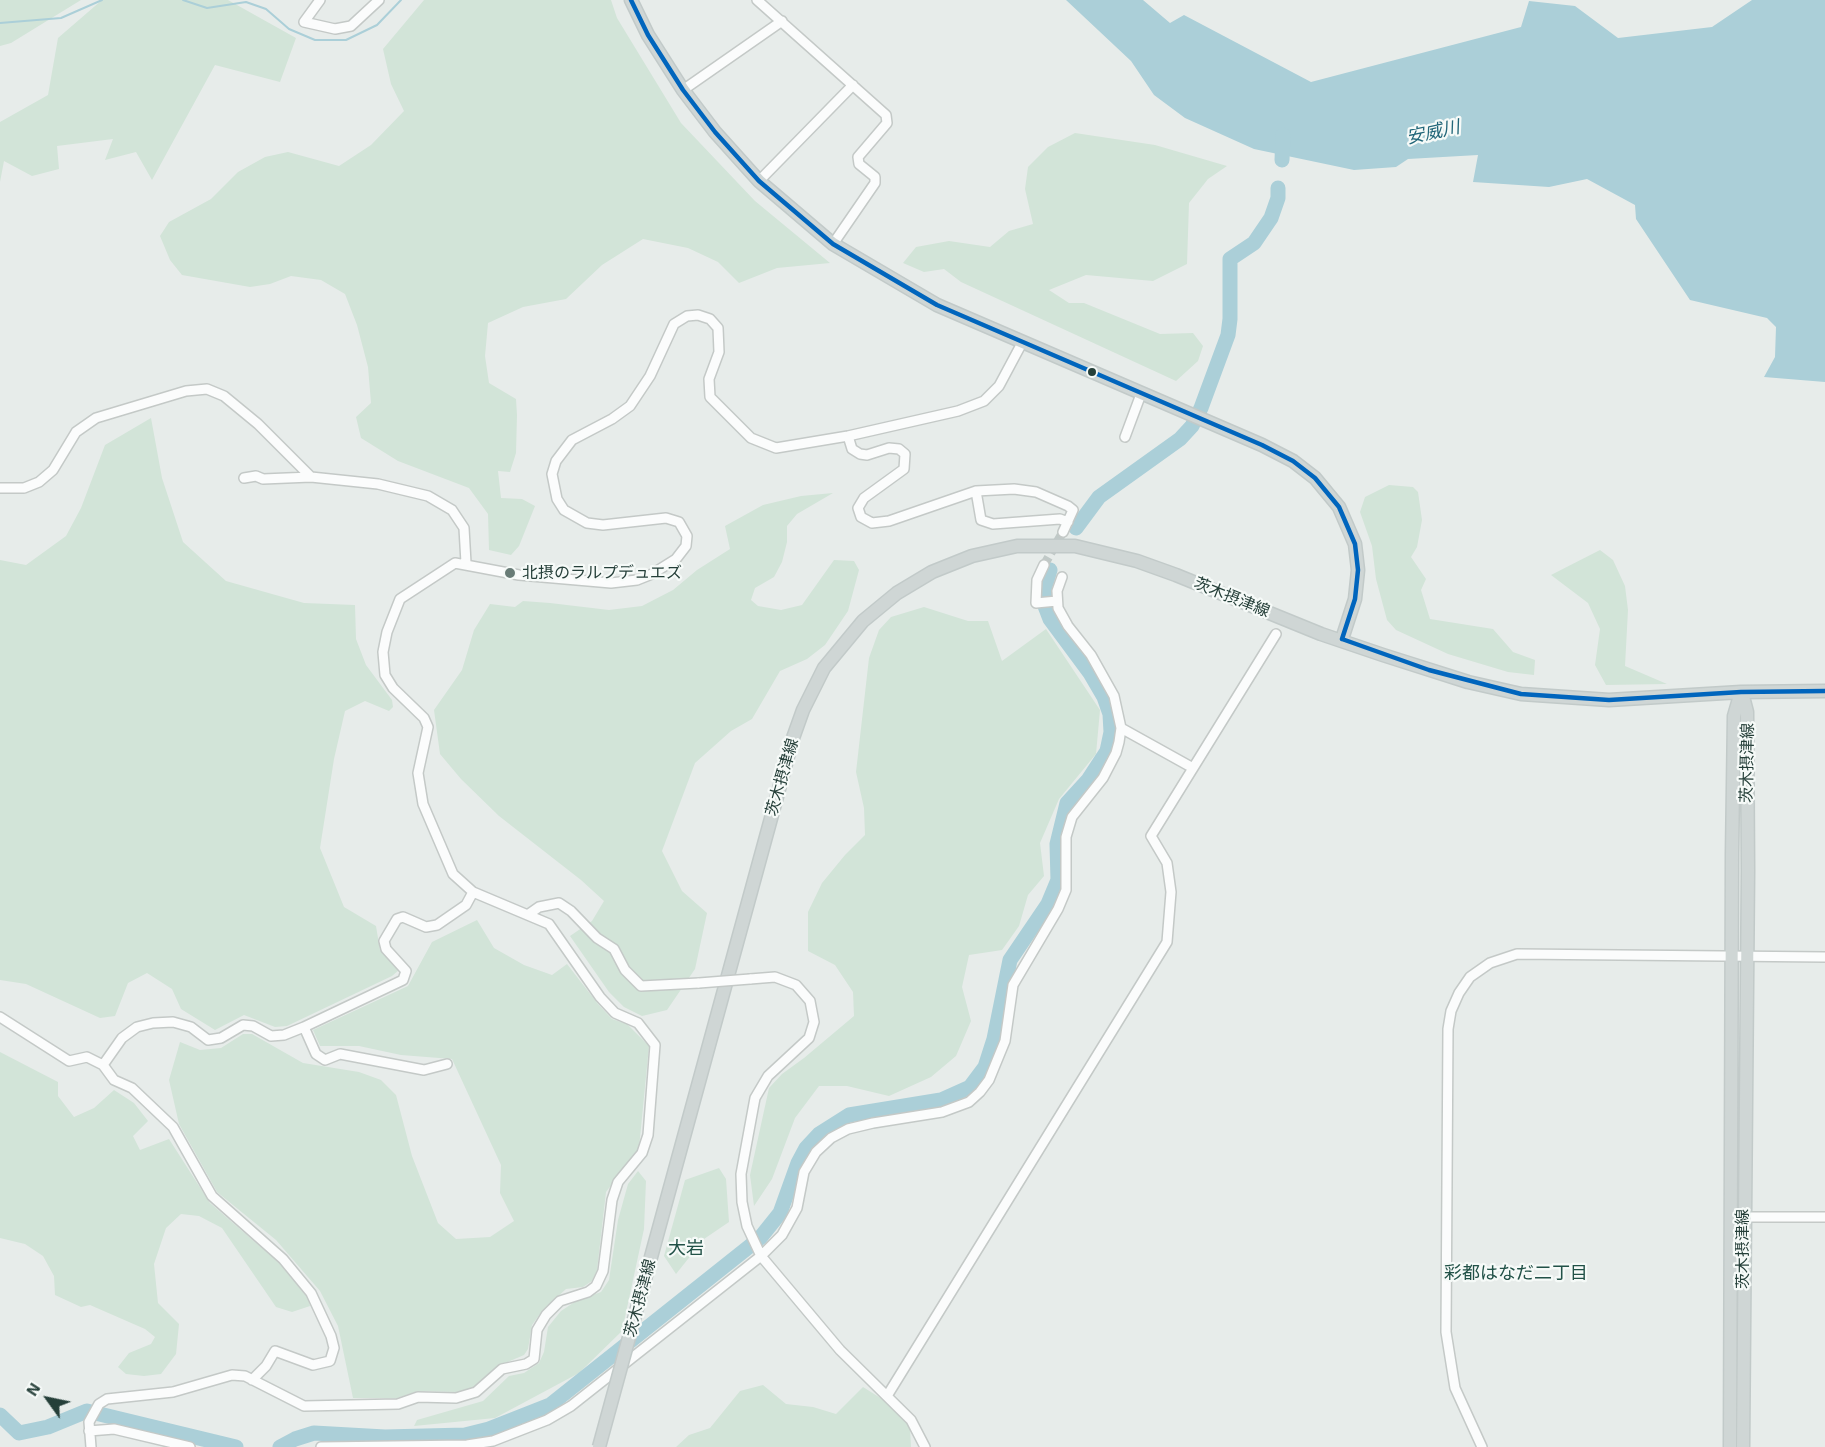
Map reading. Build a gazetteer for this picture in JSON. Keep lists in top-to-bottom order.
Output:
{
  "streets": {
    "main road": ["茨木摂津線"]
  },
  "districts": ["大岩", "彩都はなだ二丁目"],
  "water": ["安威川"],
  "places": ["北摂のラルプデュエズ"],
  "north": "top left"
}
